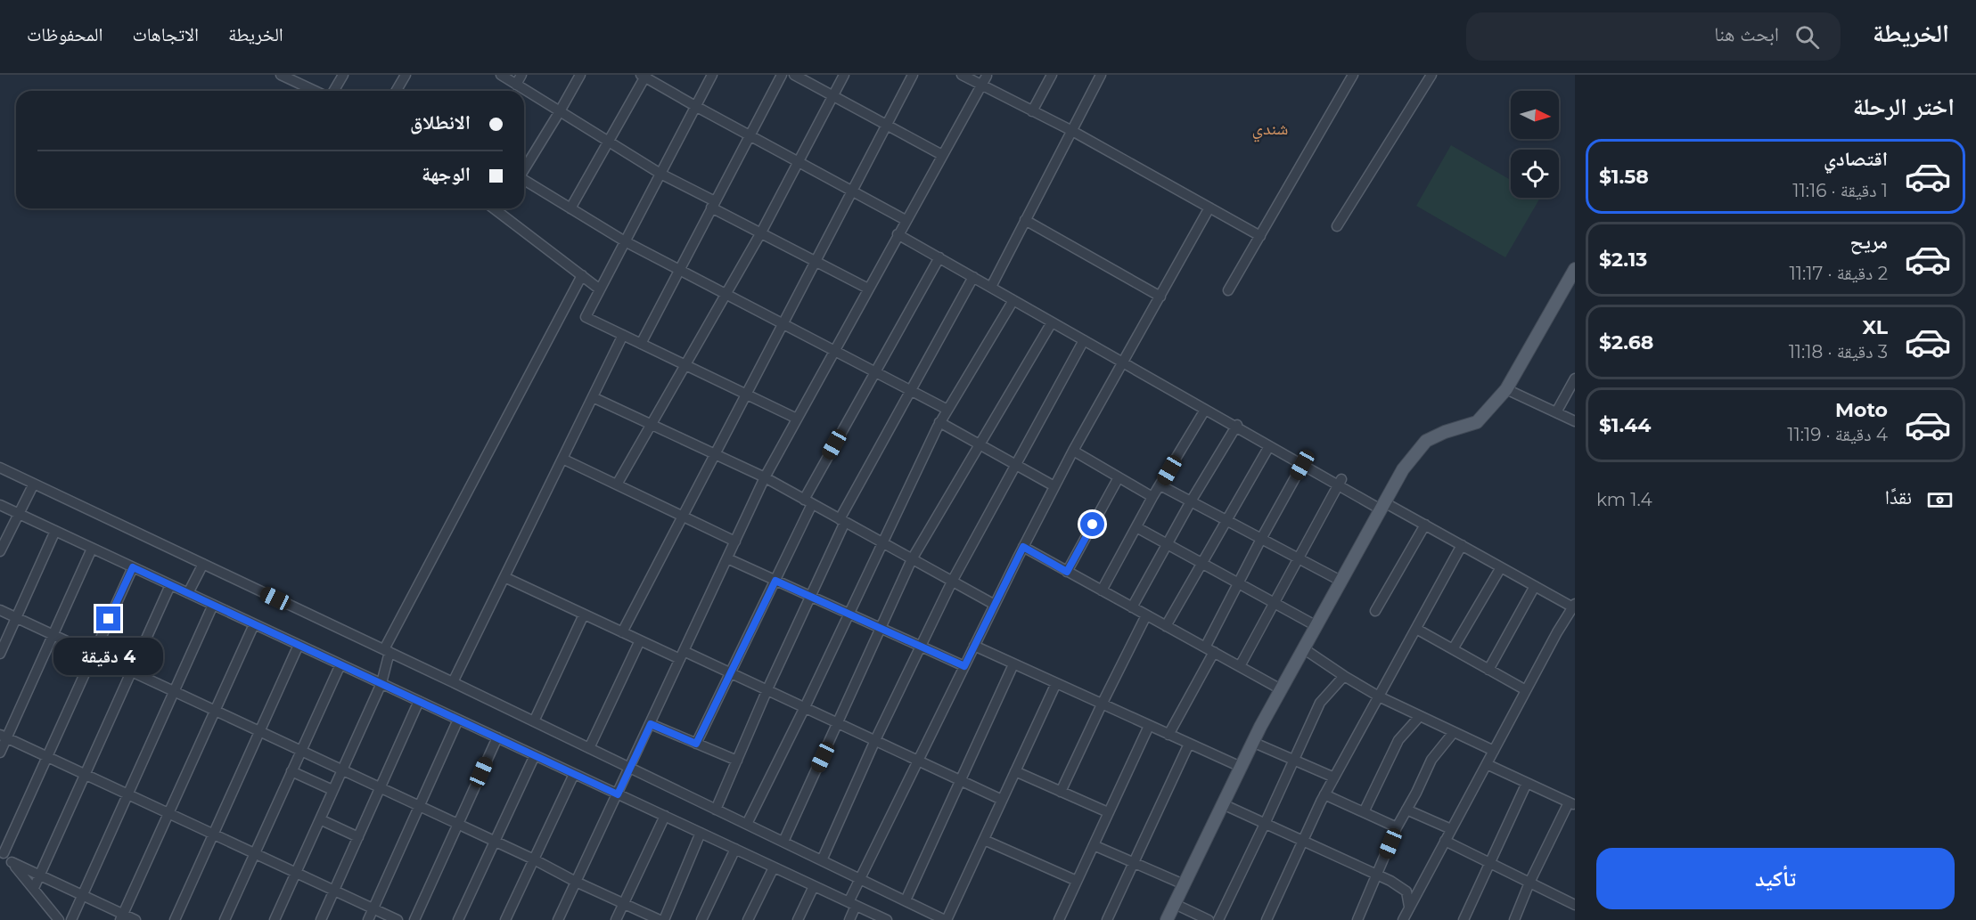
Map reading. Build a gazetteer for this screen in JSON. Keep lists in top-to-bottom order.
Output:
{
  "districts": ["شندي"],
  "north": "right",
  "page": {
    "header": "الخريطة",
    "search": "ابحث هنا",
    "nav": ["الخريطة", "الاتجاهات", "المحفوظات"],
    "heading": "اختر الرحلة",
    "banner": ["الانطلاق", "الوجهة"],
    "list": [
      {
        "name": "اقتصادي",
        "note": "1 دقيقة · 11:16",
        "value": "$1.58"
      },
      {
        "name": "مريح",
        "note": "2 دقيقة · 11:17",
        "value": "$2.13"
      },
      {
        "name": "XL",
        "note": "3 دقيقة · 11:18",
        "value": "$2.68"
      },
      {
        "name": "Moto",
        "note": "4 دقيقة · 11:19",
        "value": "$1.44"
      }
    ],
    "pay": ["نقدًا", "1.4 km"],
    "bubble": "4 دقيقة",
    "buttons": "تأكيد"
  }
}
